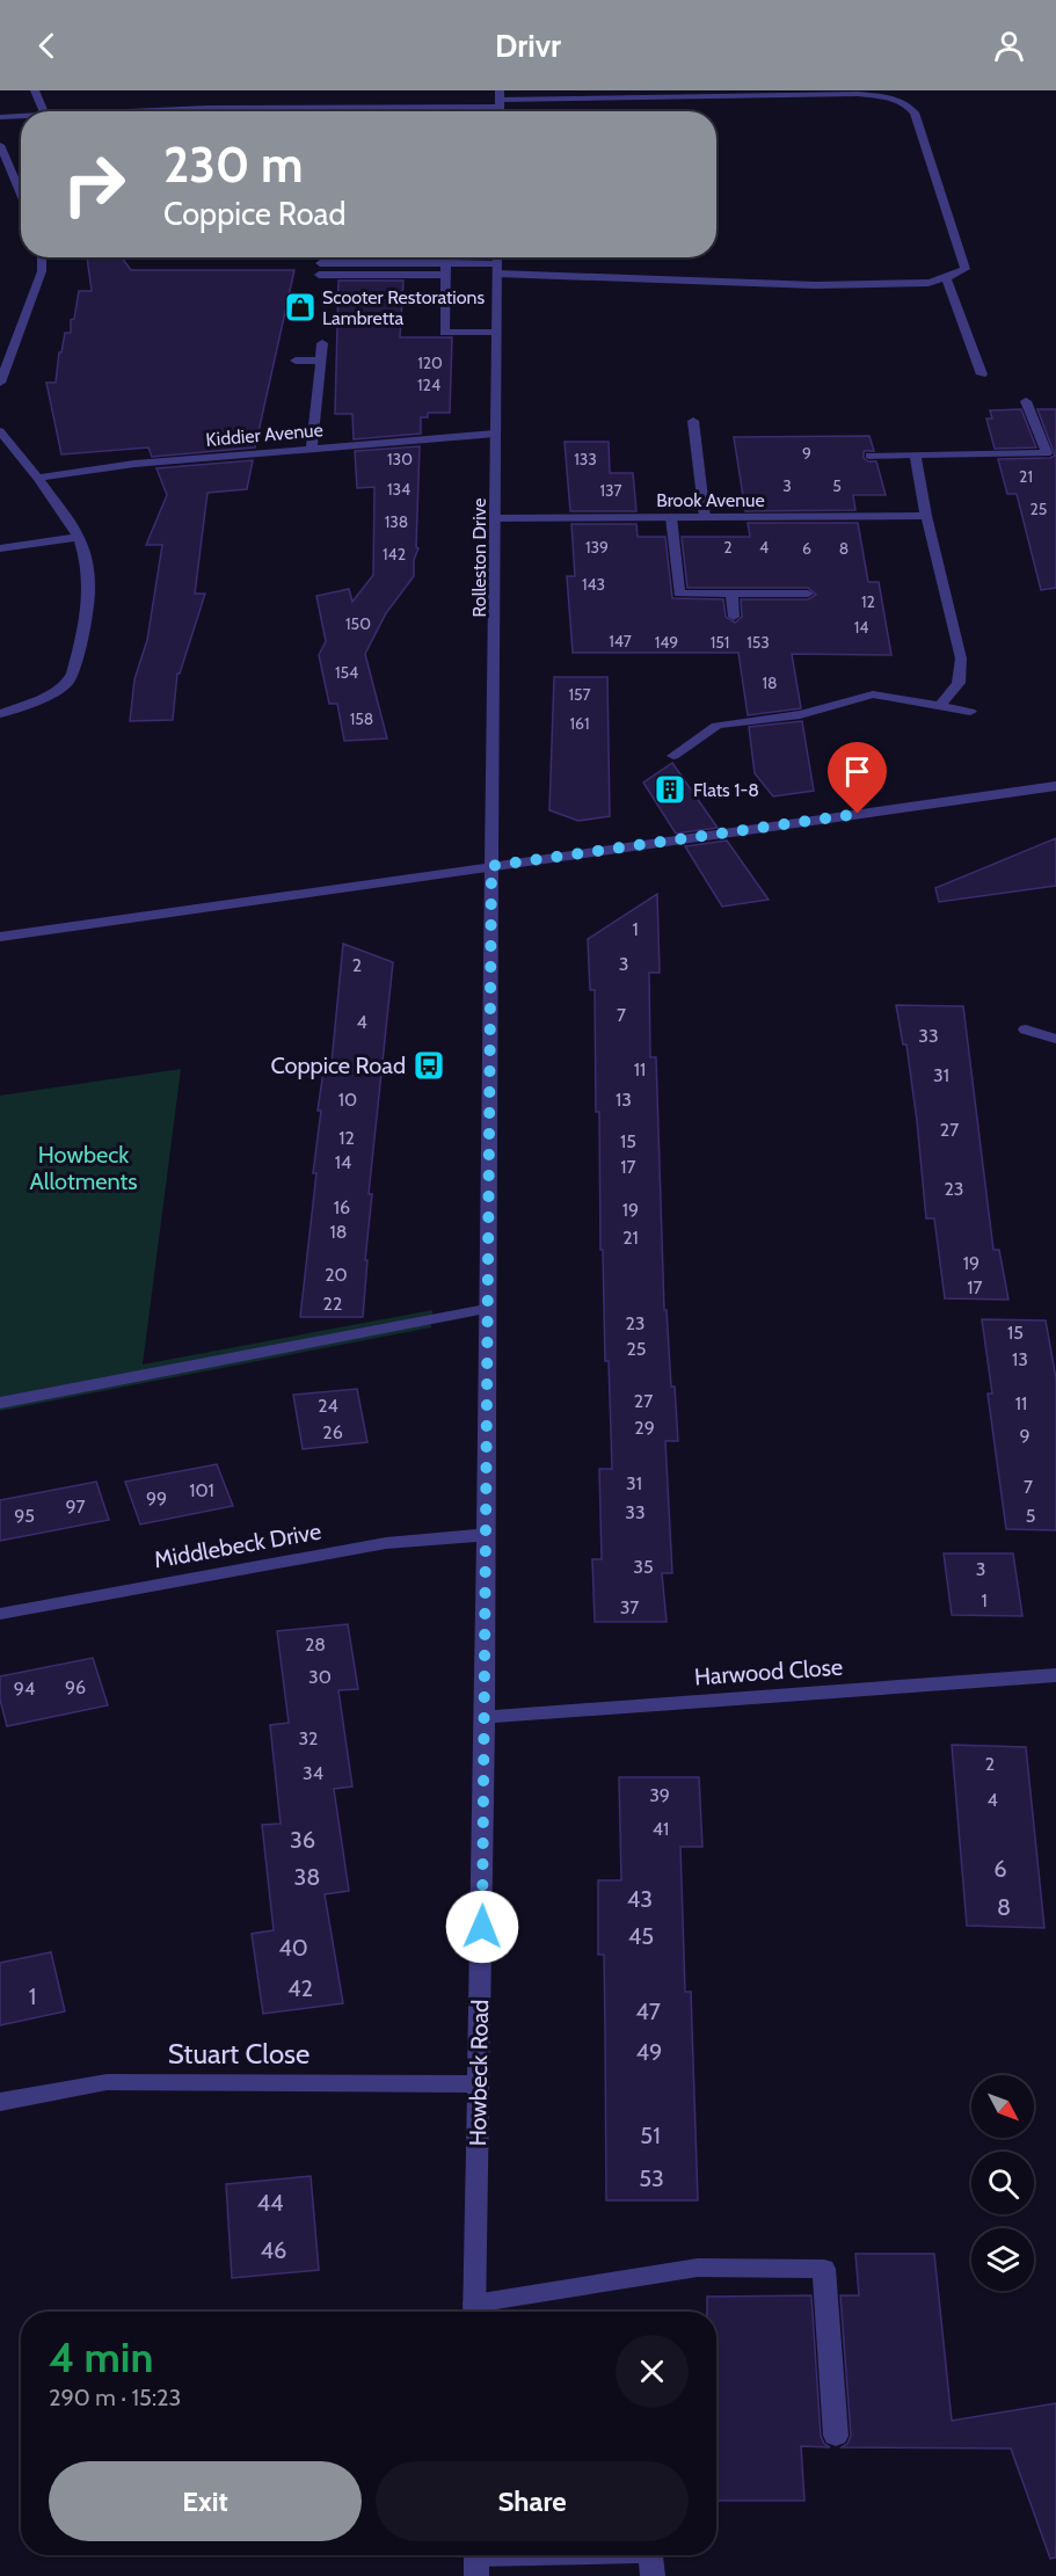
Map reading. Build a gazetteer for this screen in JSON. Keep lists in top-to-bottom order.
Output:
{
  "streets": {
    "street": [
      "Kiddier Avenue",
      "Brook Avenue",
      "Rolleston Drive",
      "Middlebeck Drive",
      "Harwood Close",
      "Stuart Close",
      "Howbeck Road"
    ]
  },
  "crossings": [
    ["Kiddier Avenue", "Rolleston Drive"],
    ["Brook Avenue", "Rolleston Drive"],
    ["Rolleston Drive", "Howbeck Road"],
    ["Middlebeck Drive", "Howbeck Road"],
    ["Harwood Close", "Howbeck Road"],
    ["Stuart Close", "Howbeck Road"]
  ],
  "parks": ["Howbeck Allotments"],
  "places": {
    "shop": ["Scooter Restorations Lambretta"],
    "building": ["Flats 1-8"],
    "bus stop": ["Coppice Road"]
  },
  "house_numbers": [
    "120",
    "124",
    "9",
    "130",
    "133",
    "21",
    "3",
    "5",
    "134",
    "137",
    "25",
    "138",
    "139",
    "2",
    "4",
    "6",
    "8",
    "142",
    "143",
    "12",
    "150",
    "14",
    "147",
    "149",
    "151",
    "153",
    "154",
    "18",
    "157",
    "158",
    "161",
    "1",
    "3",
    "2",
    "7",
    "4",
    "33",
    "11",
    "31",
    "10",
    "13",
    "27",
    "12",
    "15",
    "14",
    "17",
    "23",
    "16",
    "19",
    "18",
    "21",
    "19",
    "20",
    "17",
    "22",
    "23",
    "15",
    "25",
    "13",
    "27",
    "11",
    "24",
    "29",
    "26",
    "9",
    "31",
    "7",
    "101",
    "99",
    "97",
    "33",
    "95",
    "5",
    "35",
    "3",
    "1",
    "37",
    "28",
    "30",
    "96",
    "94",
    "32",
    "2",
    "34",
    "39",
    "4",
    "41",
    "36",
    "6",
    "38",
    "43",
    "8",
    "45",
    "40",
    "42",
    "1",
    "47",
    "49",
    "51",
    "53",
    "44",
    "46"
  ],
  "north": "bottom right",
  "page": {
    "header": "Drivr",
    "turn": ["230 m", "Coppice Road"],
    "heading": ["4 min", "290 m · 15:23"],
    "buttons": ["Exit", "Share"]
  }
}
